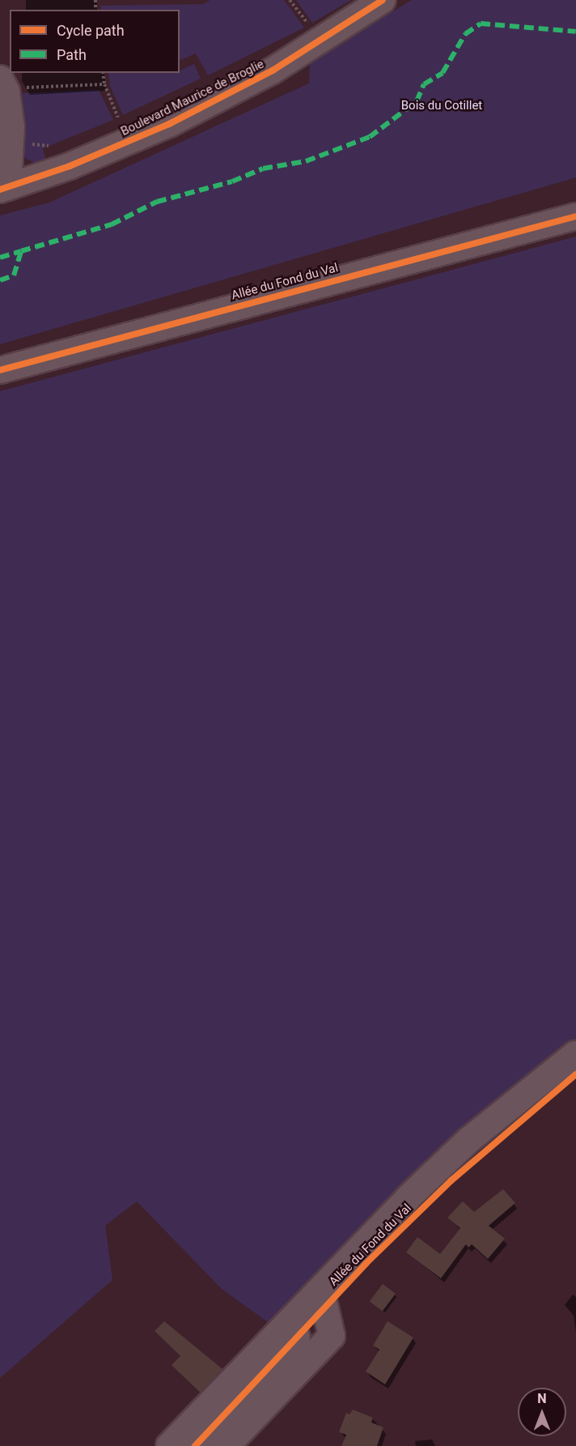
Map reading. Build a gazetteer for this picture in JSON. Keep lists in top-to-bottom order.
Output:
{
  "streets": {
    "street": ["Boulevard Maurice de Broglie", "Allée du Fond du Val"]
  },
  "parks": ["Bois du Cotillet"],
  "legend": ["Cycle path", "Path"],
  "north": "top"
}
